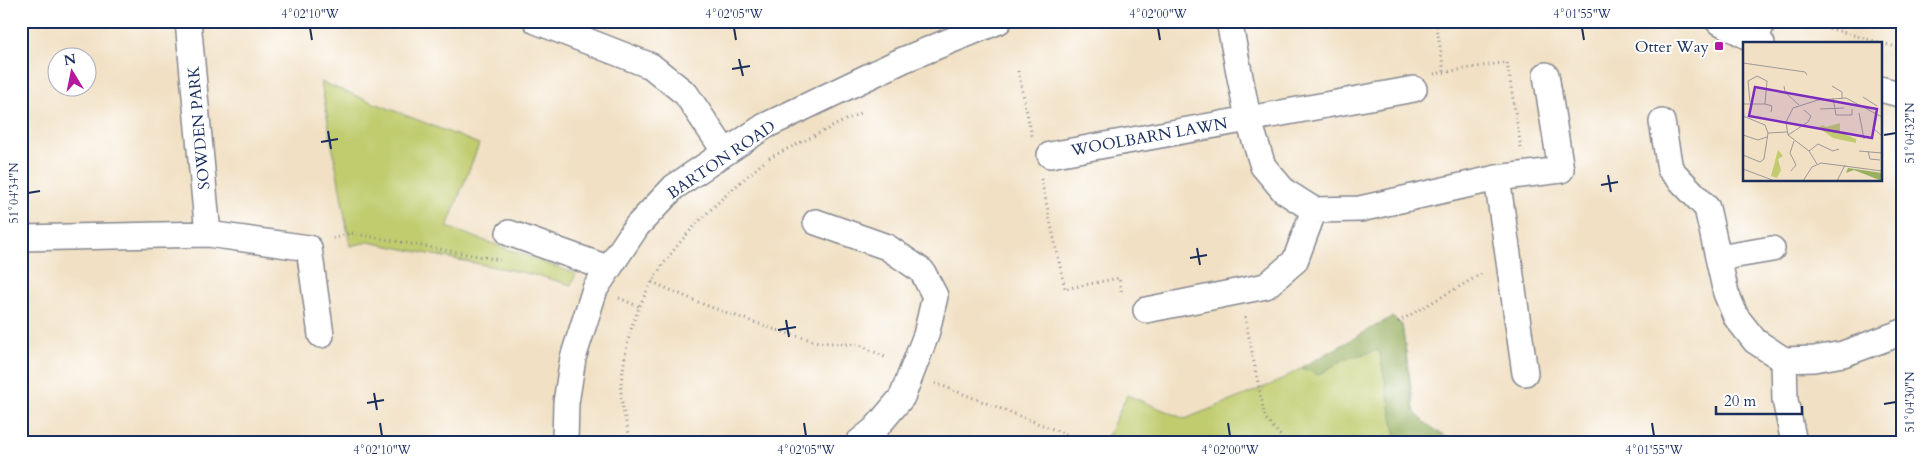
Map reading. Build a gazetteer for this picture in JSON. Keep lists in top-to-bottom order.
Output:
{
  "streets": {
    "street": ["SOWDEN PARK", "WOOLBARN LAWN", "BARTON ROAD"]
  },
  "places": {
    "transit": ["Otter Way"]
  },
  "scale_bar": "20 m",
  "north": "top",
  "coordinates": [
    "4°02'10\"W",
    "4°02'05\"W",
    "4°02'00\"W",
    "4°01'55\"W",
    "51°04'32\"N",
    "51°04'34\"N",
    "51°04'30\"N"
  ]
}
